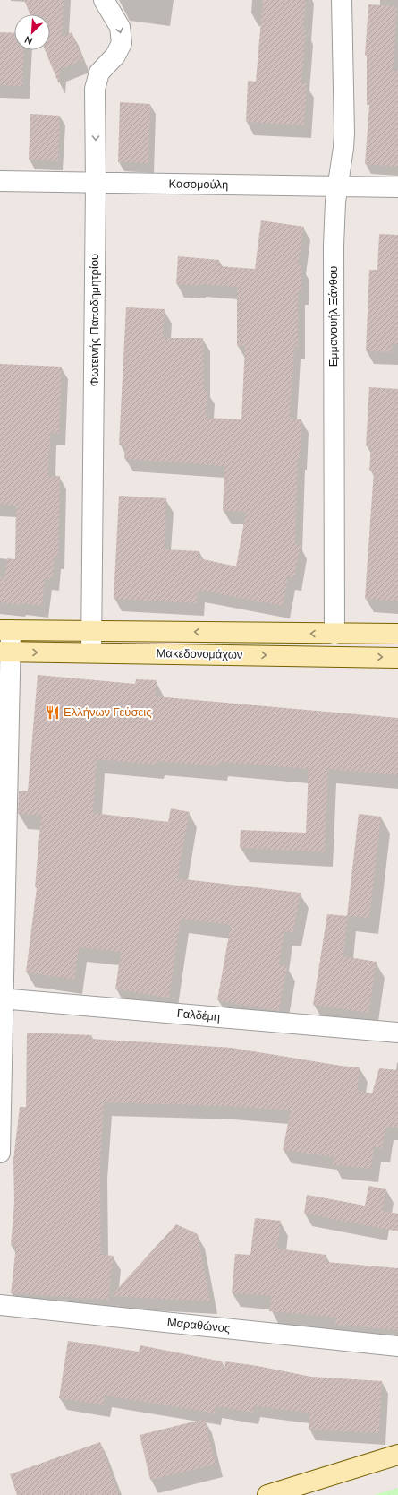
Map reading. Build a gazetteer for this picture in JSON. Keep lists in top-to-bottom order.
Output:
{
  "streets": {
    "street": [
      "Κασομούλη",
      "Εμμανουήλ Ξάνθου",
      "Φωτεινής Παπαδημητρίου",
      "Μακεδονομάχων",
      "Γαλδέμη",
      "Μαραθώνος"
    ]
  },
  "crossings": [
    ["Κασομούλη", "Εμμανουήλ Ξάνθου"],
    ["Κασομούλη", "Φωτεινής Παπαδημητρίου"],
    ["Εμμανουήλ Ξάνθου", "Μακεδονομάχων"],
    ["Φωτεινής Παπαδημητρίου", "Μακεδονομάχων"]
  ],
  "places": {
    "restaurant": ["Ελλήνων Γεύσεις"]
  },
  "north": "bottom left"
}
